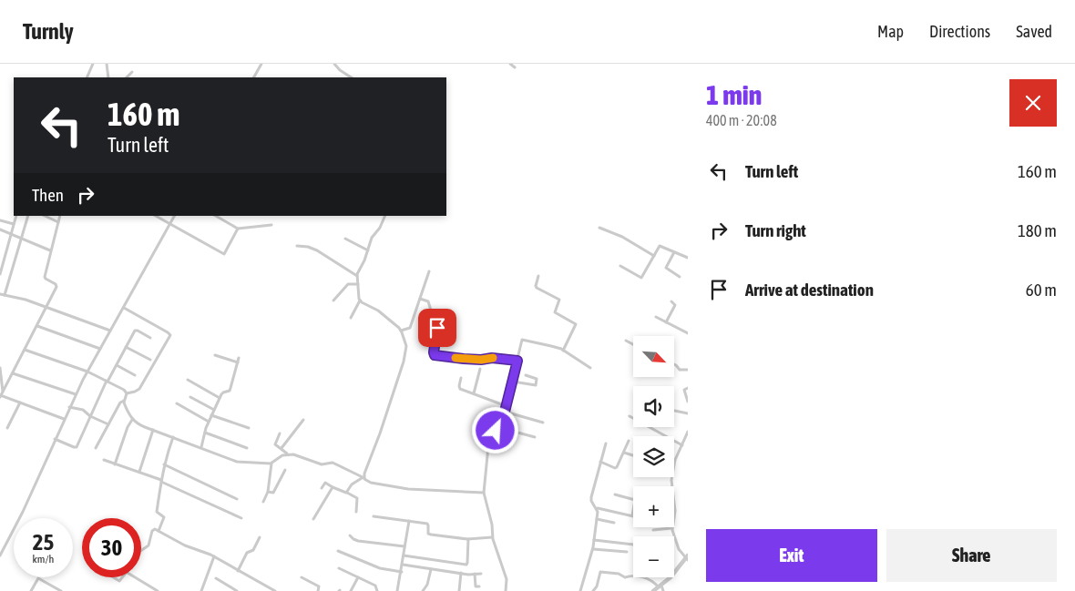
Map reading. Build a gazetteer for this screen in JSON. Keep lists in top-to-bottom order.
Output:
{
  "north": "bottom right",
  "page": {
    "header": "Turnly",
    "nav": ["Map", "Directions", "Saved"],
    "heading": ["1 min", "400 m · 20:08"],
    "turn": ["160 m", "Turn left"],
    "list": [
      {
        "name": "Turn left",
        "value": "160 m"
      },
      {
        "name": "Turn right",
        "value": "180 m"
      },
      {
        "name": "Arrive at destination",
        "value": "60 m"
      }
    ],
    "then": "Then",
    "map_buttons": ["+", "−"],
    "speed": "25 km/h",
    "limit": "30",
    "buttons": ["Exit", "Share"]
  }
}
